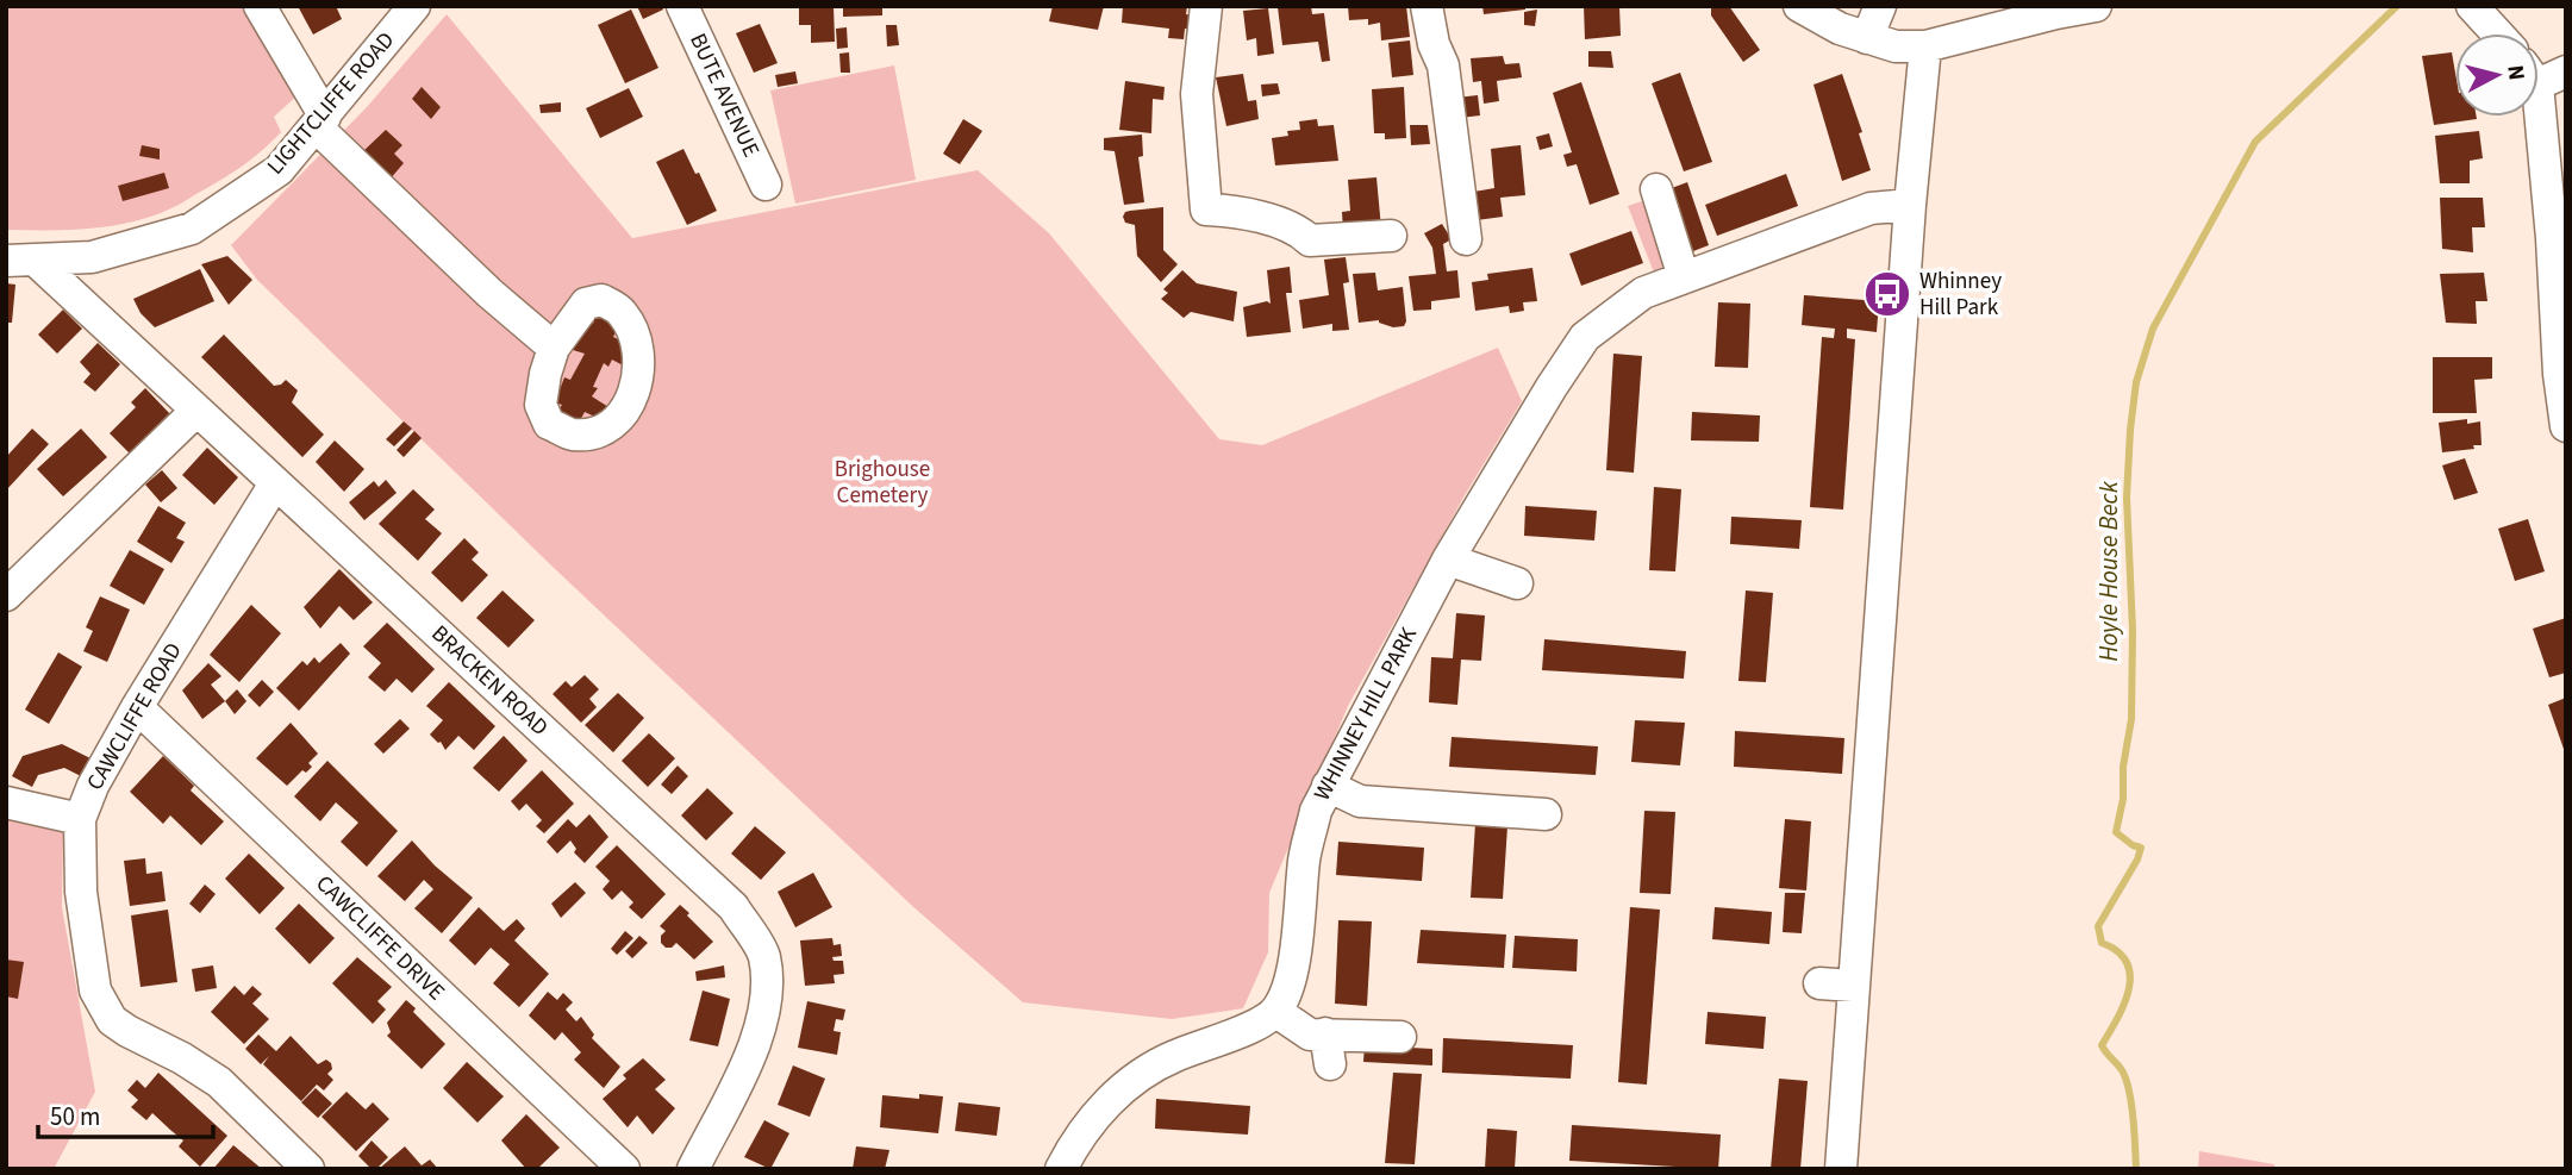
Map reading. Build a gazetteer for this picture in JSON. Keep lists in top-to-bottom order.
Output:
{
  "streets": {
    "street": [
      "BUTE AVENUE",
      "LIGHTCLIFFE ROAD",
      "BRACKEN ROAD",
      "WHINNEY HILL PARK",
      "CAWCLIFFE ROAD",
      "CAWCLIFFE DRIVE"
    ]
  },
  "crossings": [
    ["LIGHTCLIFFE ROAD", "BRACKEN ROAD"],
    ["BRACKEN ROAD", "CAWCLIFFE ROAD"],
    ["CAWCLIFFE ROAD", "CAWCLIFFE DRIVE"]
  ],
  "water": ["Hoyle House Beck"],
  "parks": ["Brighouse Cemetery"],
  "places": {
    "bus stop": ["Whinney Hill Park"]
  },
  "scale_bar": "50 m",
  "north": "right"
}
